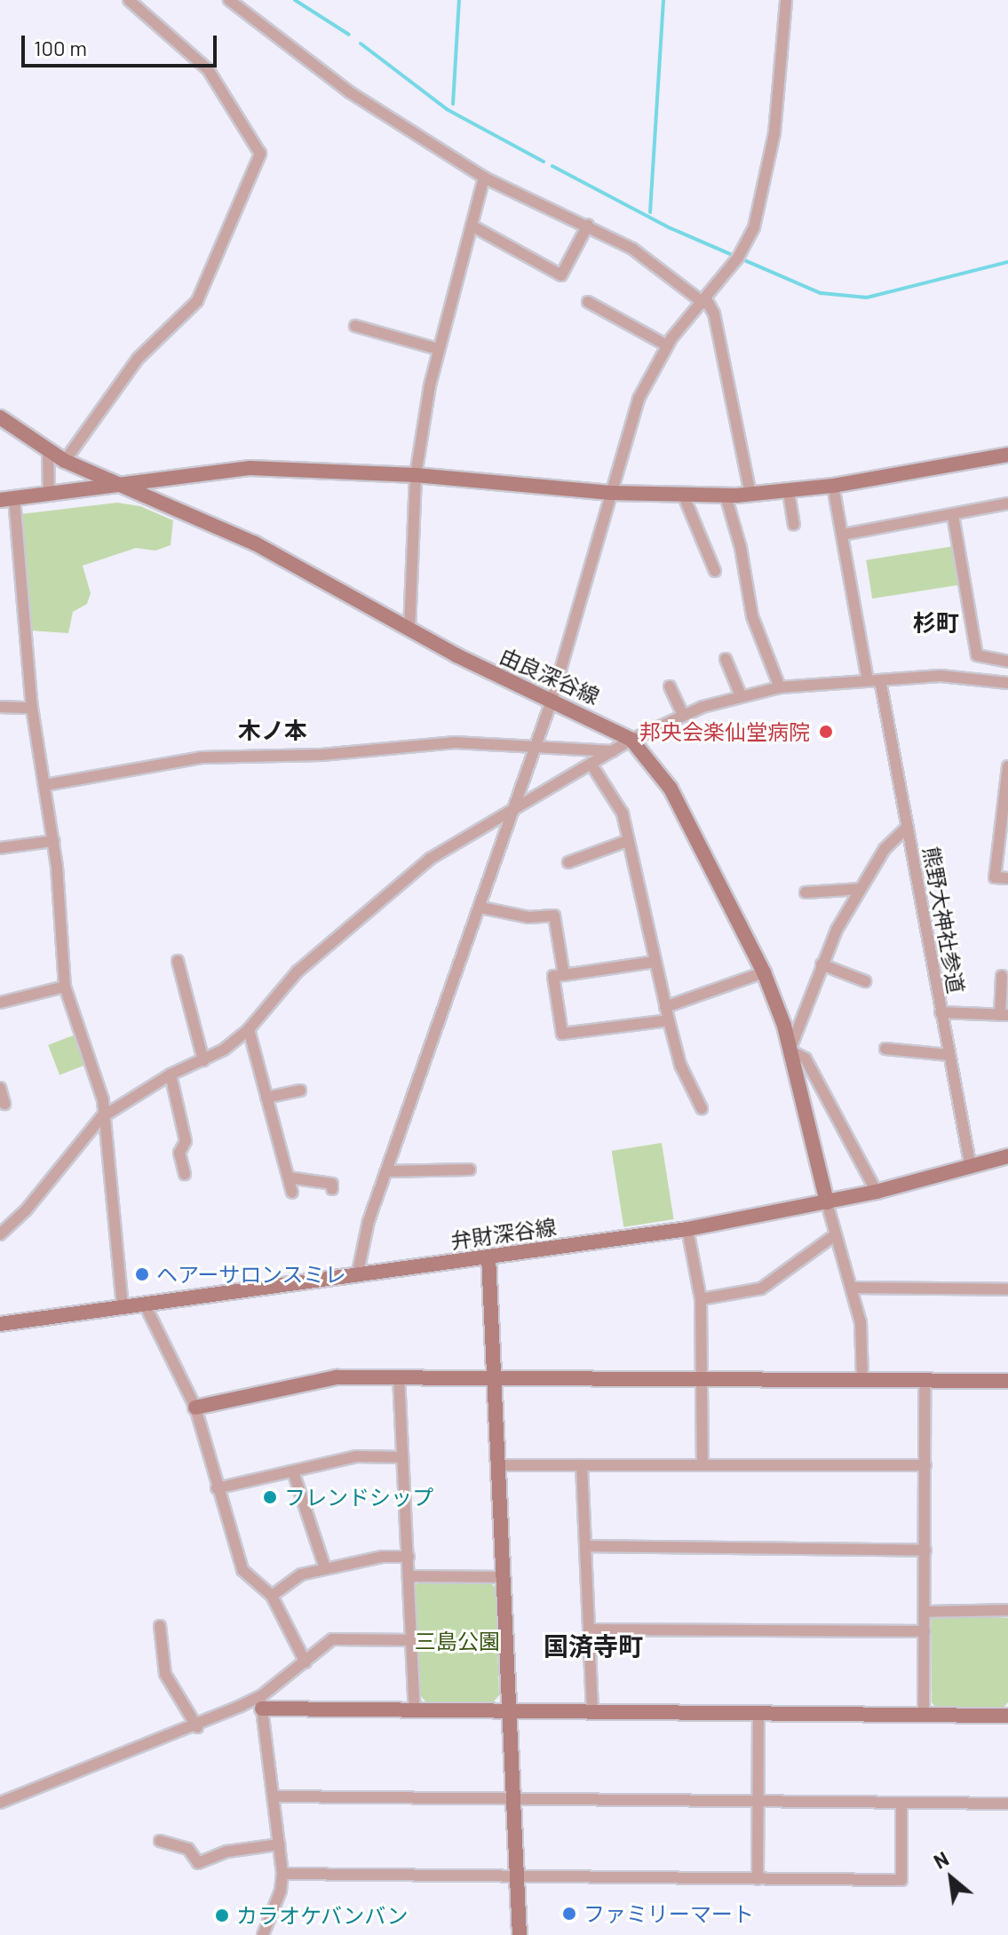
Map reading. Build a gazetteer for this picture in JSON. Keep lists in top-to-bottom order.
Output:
{
  "streets": {
    "street": ["由良深谷線", "熊野大神社参道", "弁財深谷線"]
  },
  "crossings": [
    ["由良深谷線", "弁財深谷線"],
    ["熊野大神社参道", "弁財深谷線"]
  ],
  "districts": ["杉町", "木ノ本", "国済寺町"],
  "parks": ["三島公園"],
  "places": [
    "邦央会楽仙堂病院",
    "ヘアーサロンスミレ",
    "フレンドシップ",
    "ファミリーマート",
    "カラオケバンバン"
  ],
  "scale_bar": "100 m",
  "north": "top left"
}
